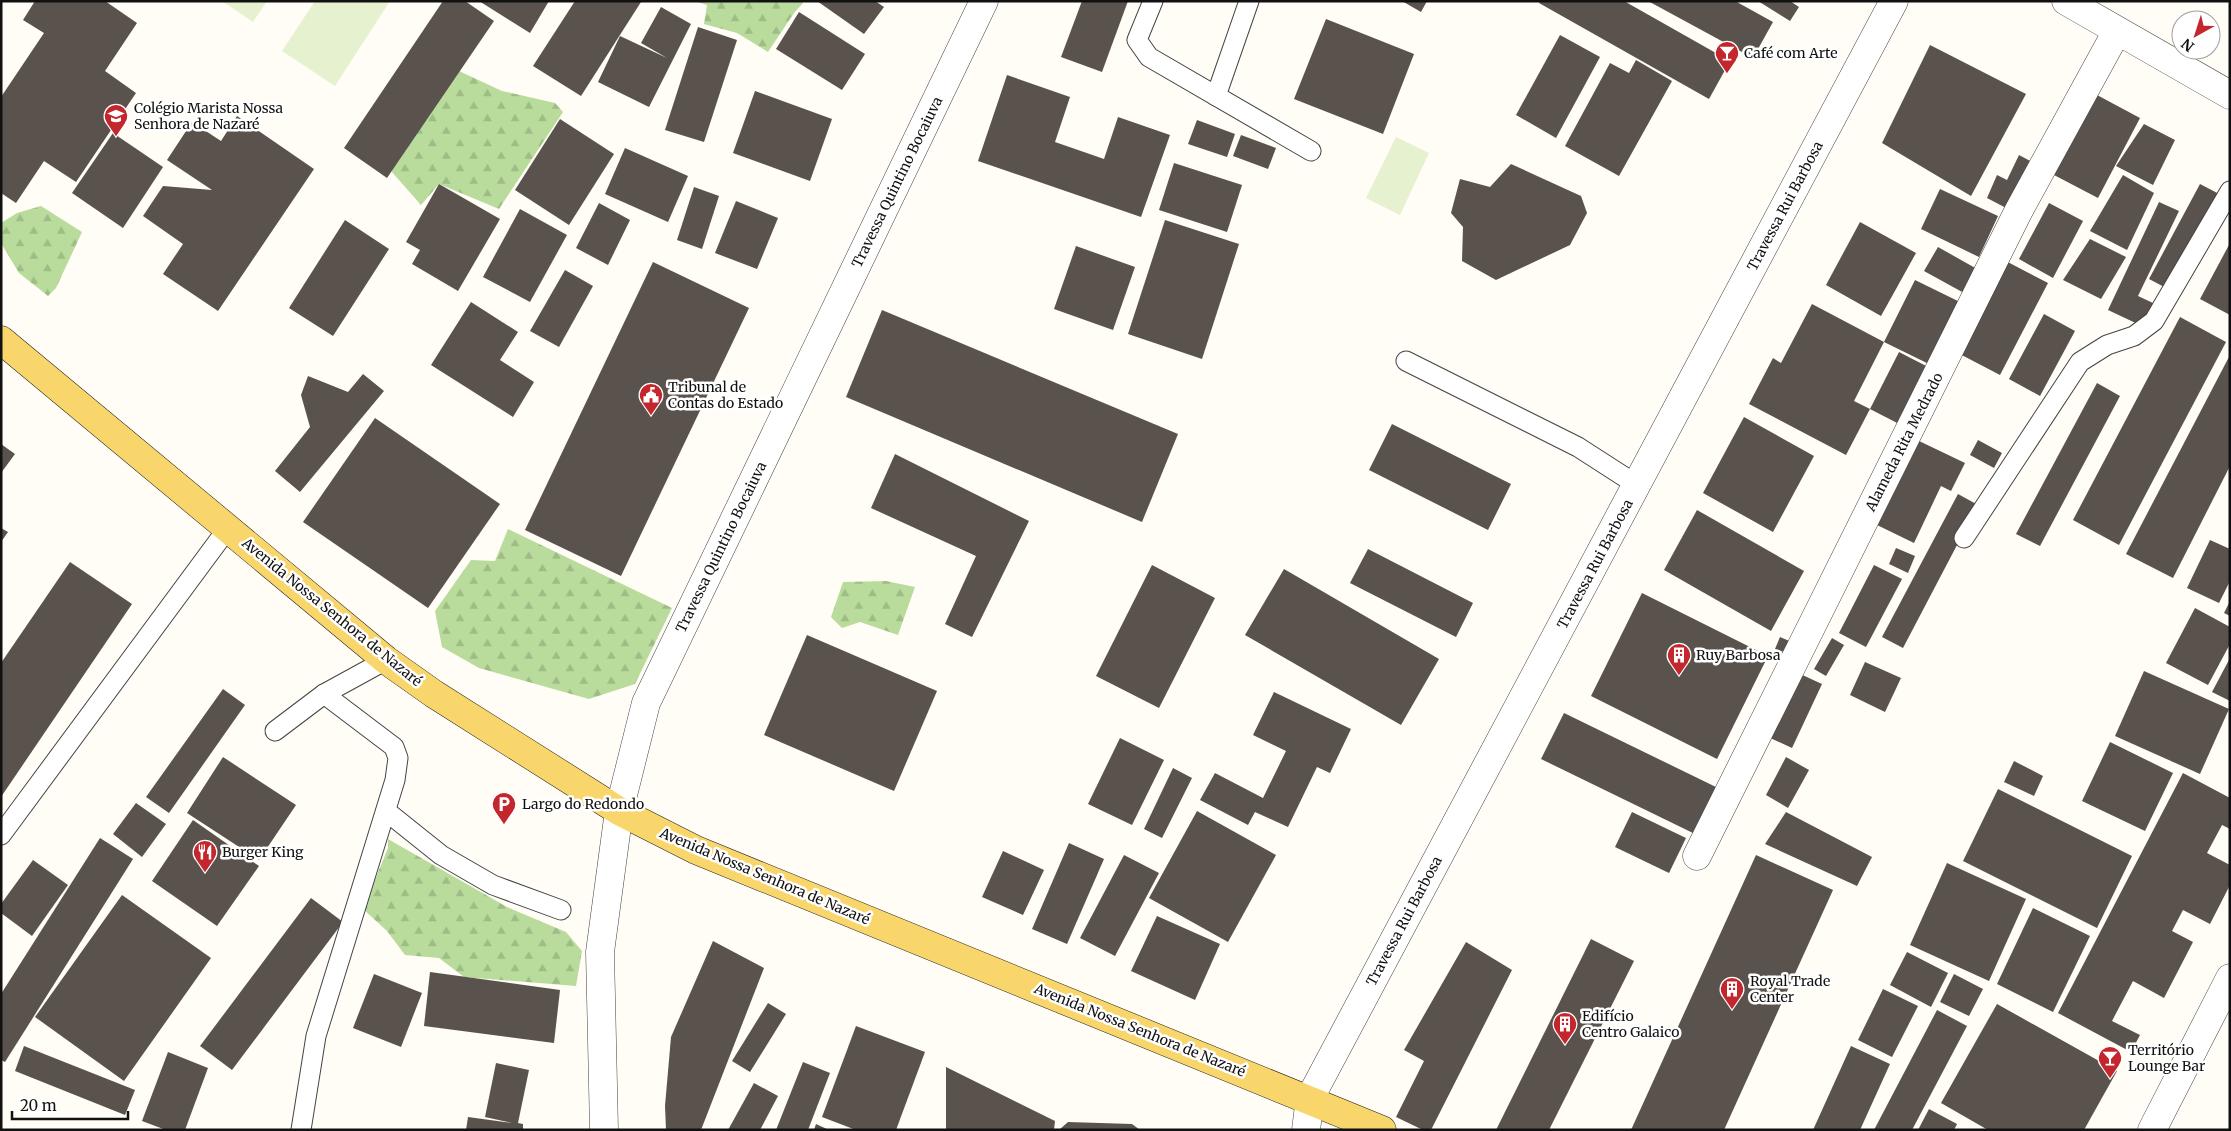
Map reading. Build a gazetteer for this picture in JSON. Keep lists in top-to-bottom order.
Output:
{
  "streets": {
    "main road": ["Avenida Nossa Senhora de Nazaré"],
    "street": ["Travessa Quintino Bocaiuva", "Travessa Rui Barbosa", "Alameda Rita Medrado"]
  },
  "crossings": [
    ["Travessa Quintino Bocaiuva", "Avenida Nossa Senhora de Nazaré"],
    ["Travessa Rui Barbosa", "Avenida Nossa Senhora de Nazaré"]
  ],
  "places": {
    "bar": ["Café com Arte", "Território Lounge Bar"],
    "school or university": ["Colégio Marista Nossa Senhora de Nazaré"],
    "public building": ["Tribunal de Contas do Estado"],
    "building": ["Ruy Barbosa", "Royal Trade Center", "Edifício Centro Galaico"],
    "parking": ["Largo do Redondo"],
    "restaurant": ["Burger King"]
  },
  "scale_bar": "20 m",
  "north": "bottom left"
}
